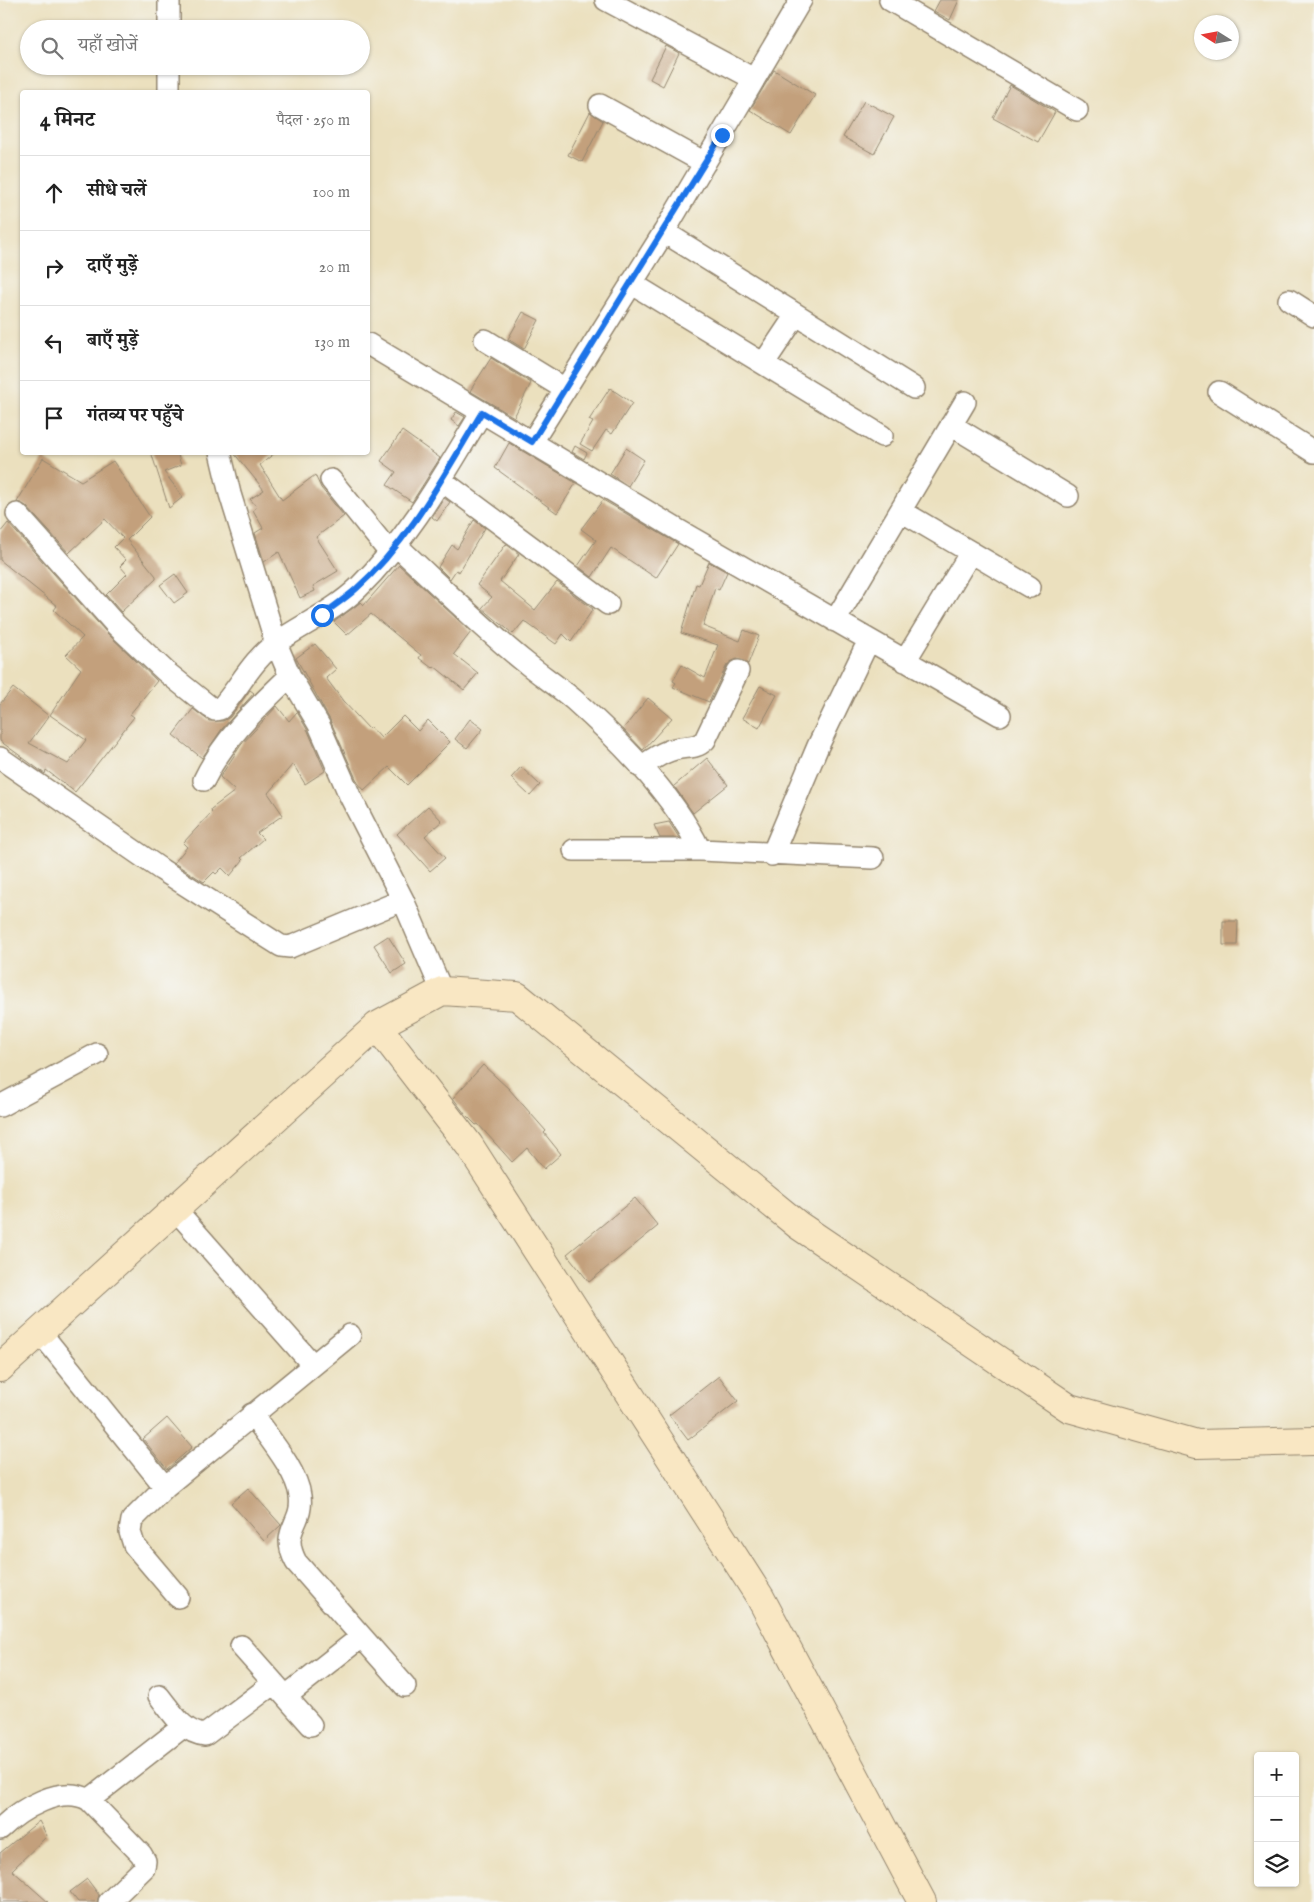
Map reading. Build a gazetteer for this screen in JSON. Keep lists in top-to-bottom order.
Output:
{
  "north": "left",
  "page": {
    "search": "यहाँ खोजें",
    "heading": ["4 मिनट", "पैदल · 250 m"],
    "list": [
      ["सीधे चलें", "100 m"],
      ["दाएँ मुड़ें", "20 m"],
      ["बाएँ मुड़ें", "130 m"],
      "गंतव्य पर पहुँचे"
    ],
    "map_buttons": ["+", "−"]
  }
}
